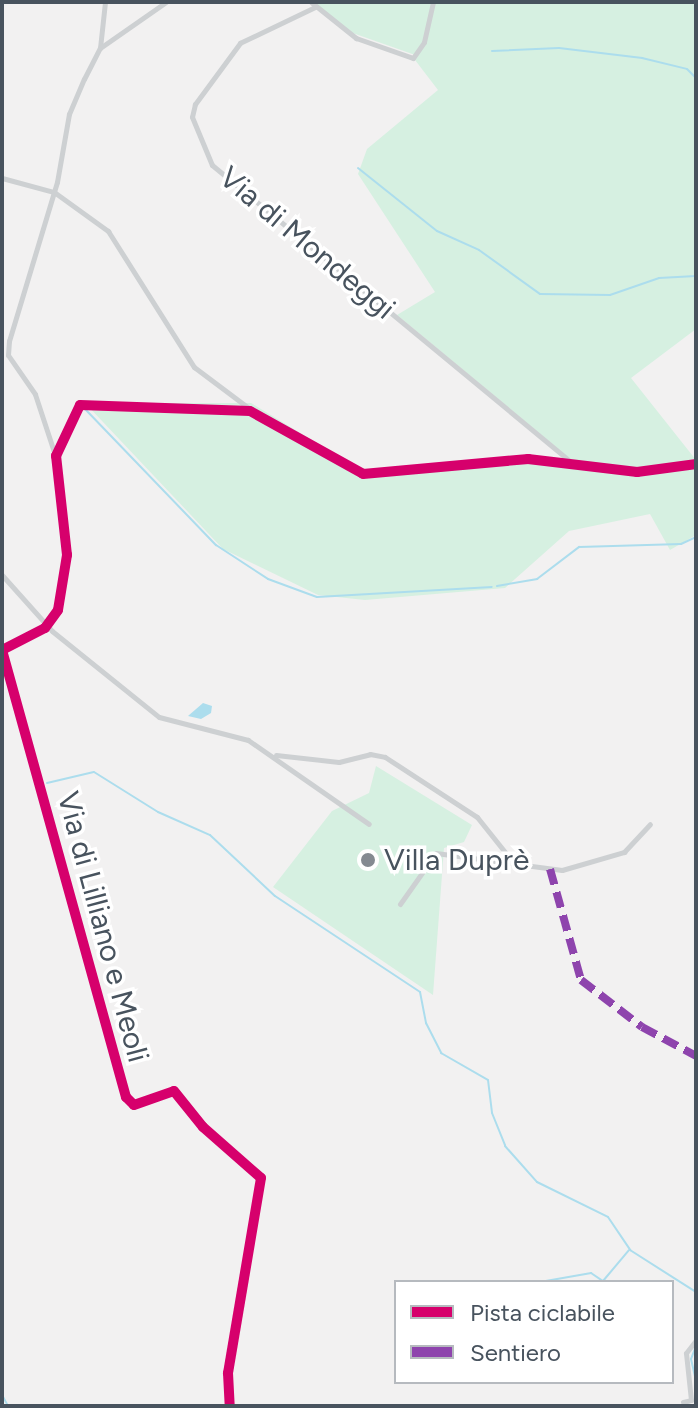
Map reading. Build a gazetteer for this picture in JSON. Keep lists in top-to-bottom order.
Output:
{
  "streets": {
    "street": ["Via di Mondeggi", "Via di Lilliano e Meoli"]
  },
  "places": ["Villa Duprè"],
  "legend": ["Pista ciclabile", "Sentiero"]
}
